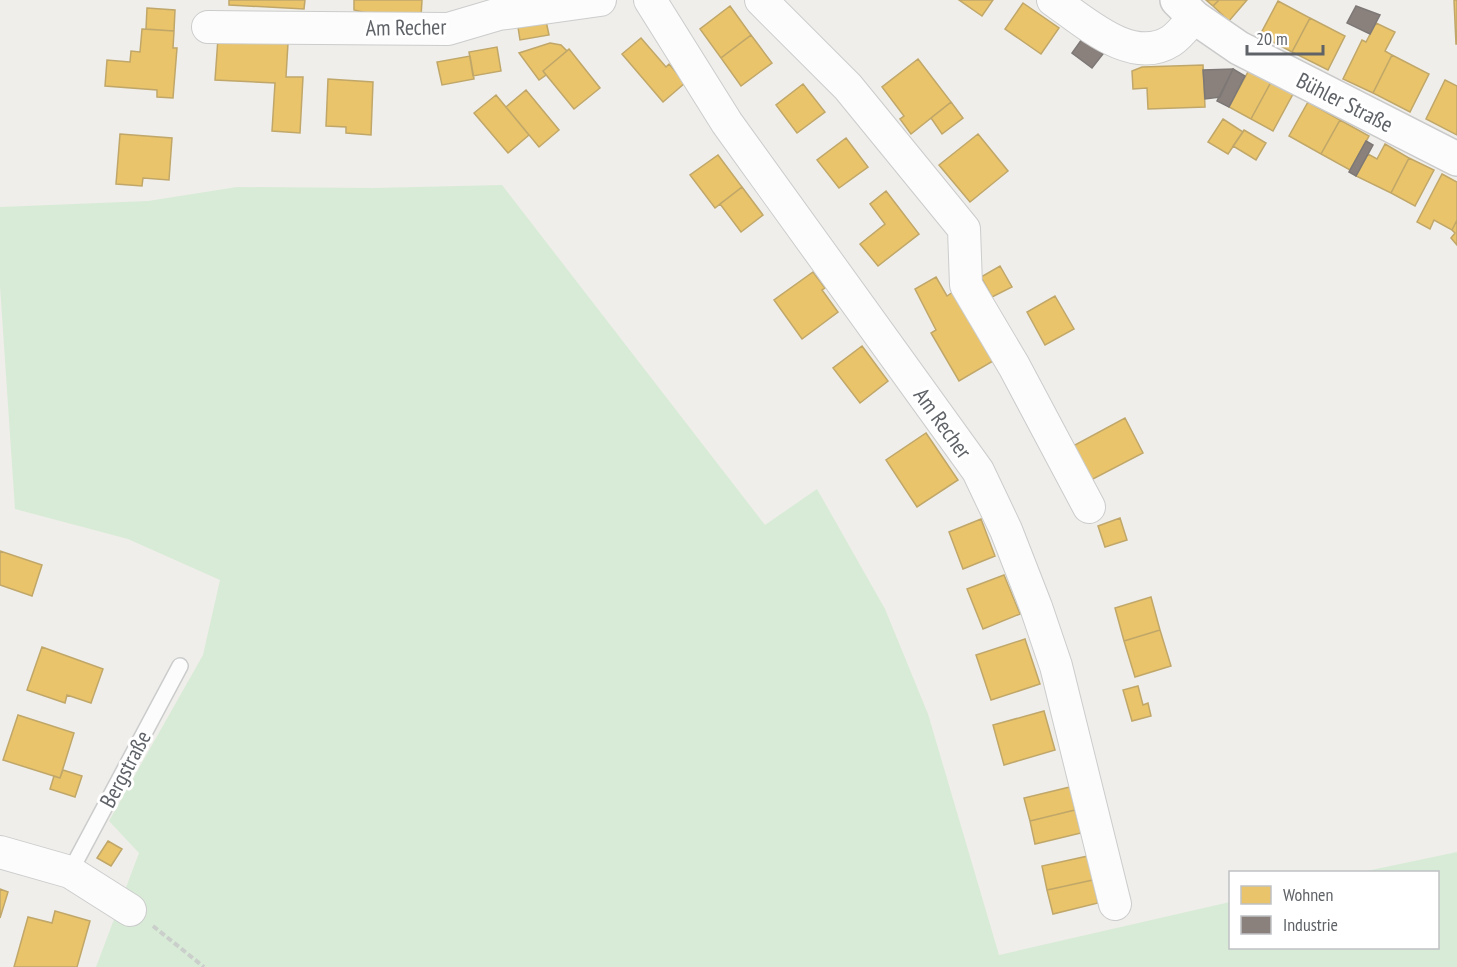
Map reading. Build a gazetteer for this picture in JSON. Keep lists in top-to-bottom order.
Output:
{
  "streets": {
    "main road": ["Bühler Straße"],
    "street": ["Am Recher"],
    "lane": ["Bergstraße"]
  },
  "legend": ["Wohnen", "Industrie"],
  "scale_bar": "20 m"
}
